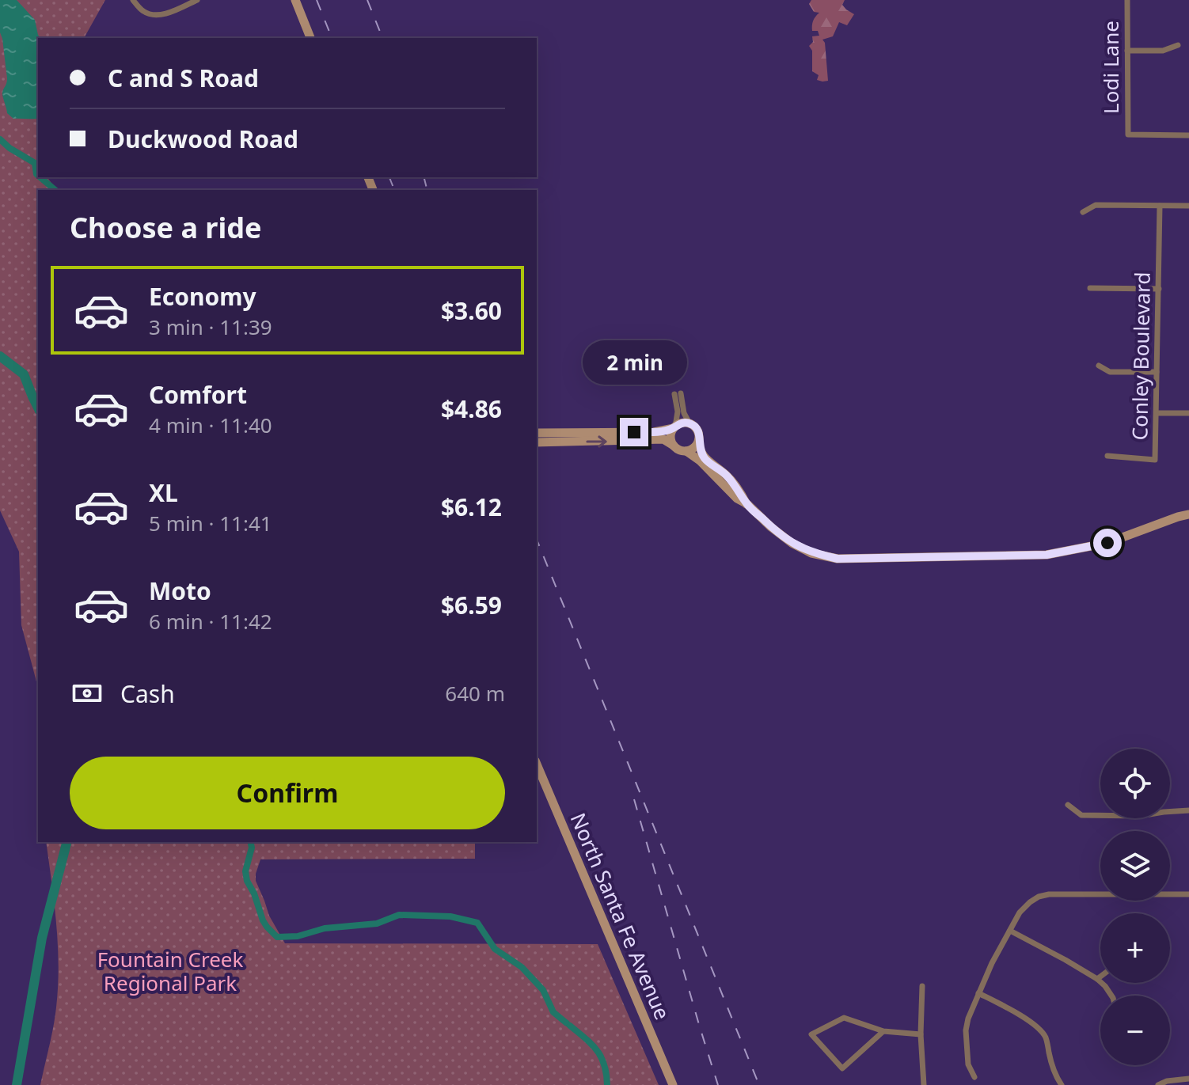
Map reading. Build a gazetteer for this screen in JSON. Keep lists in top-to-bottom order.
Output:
{
  "streets": {
    "main road": ["North Santa Fe Avenue"],
    "street": ["Lodi Lane", "Conley Boulevard"]
  },
  "parks": ["Fountain Creek Regional Park"],
  "page": {
    "banner": ["C and S Road", "Duckwood Road"],
    "heading": "Choose a ride",
    "list": [
      {
        "name": "Economy",
        "note": "3 min · 11:39",
        "value": "$3.60"
      },
      {
        "name": "Comfort",
        "note": "4 min · 11:40",
        "value": "$4.86"
      },
      {
        "name": "XL",
        "note": "5 min · 11:41",
        "value": "$6.12"
      },
      {
        "name": "Moto",
        "note": "6 min · 11:42",
        "value": "$6.59"
      }
    ],
    "bubble": "2 min",
    "pay": ["Cash", "640 m"],
    "buttons": "Confirm",
    "map_buttons": ["+", "−"]
  }
}
